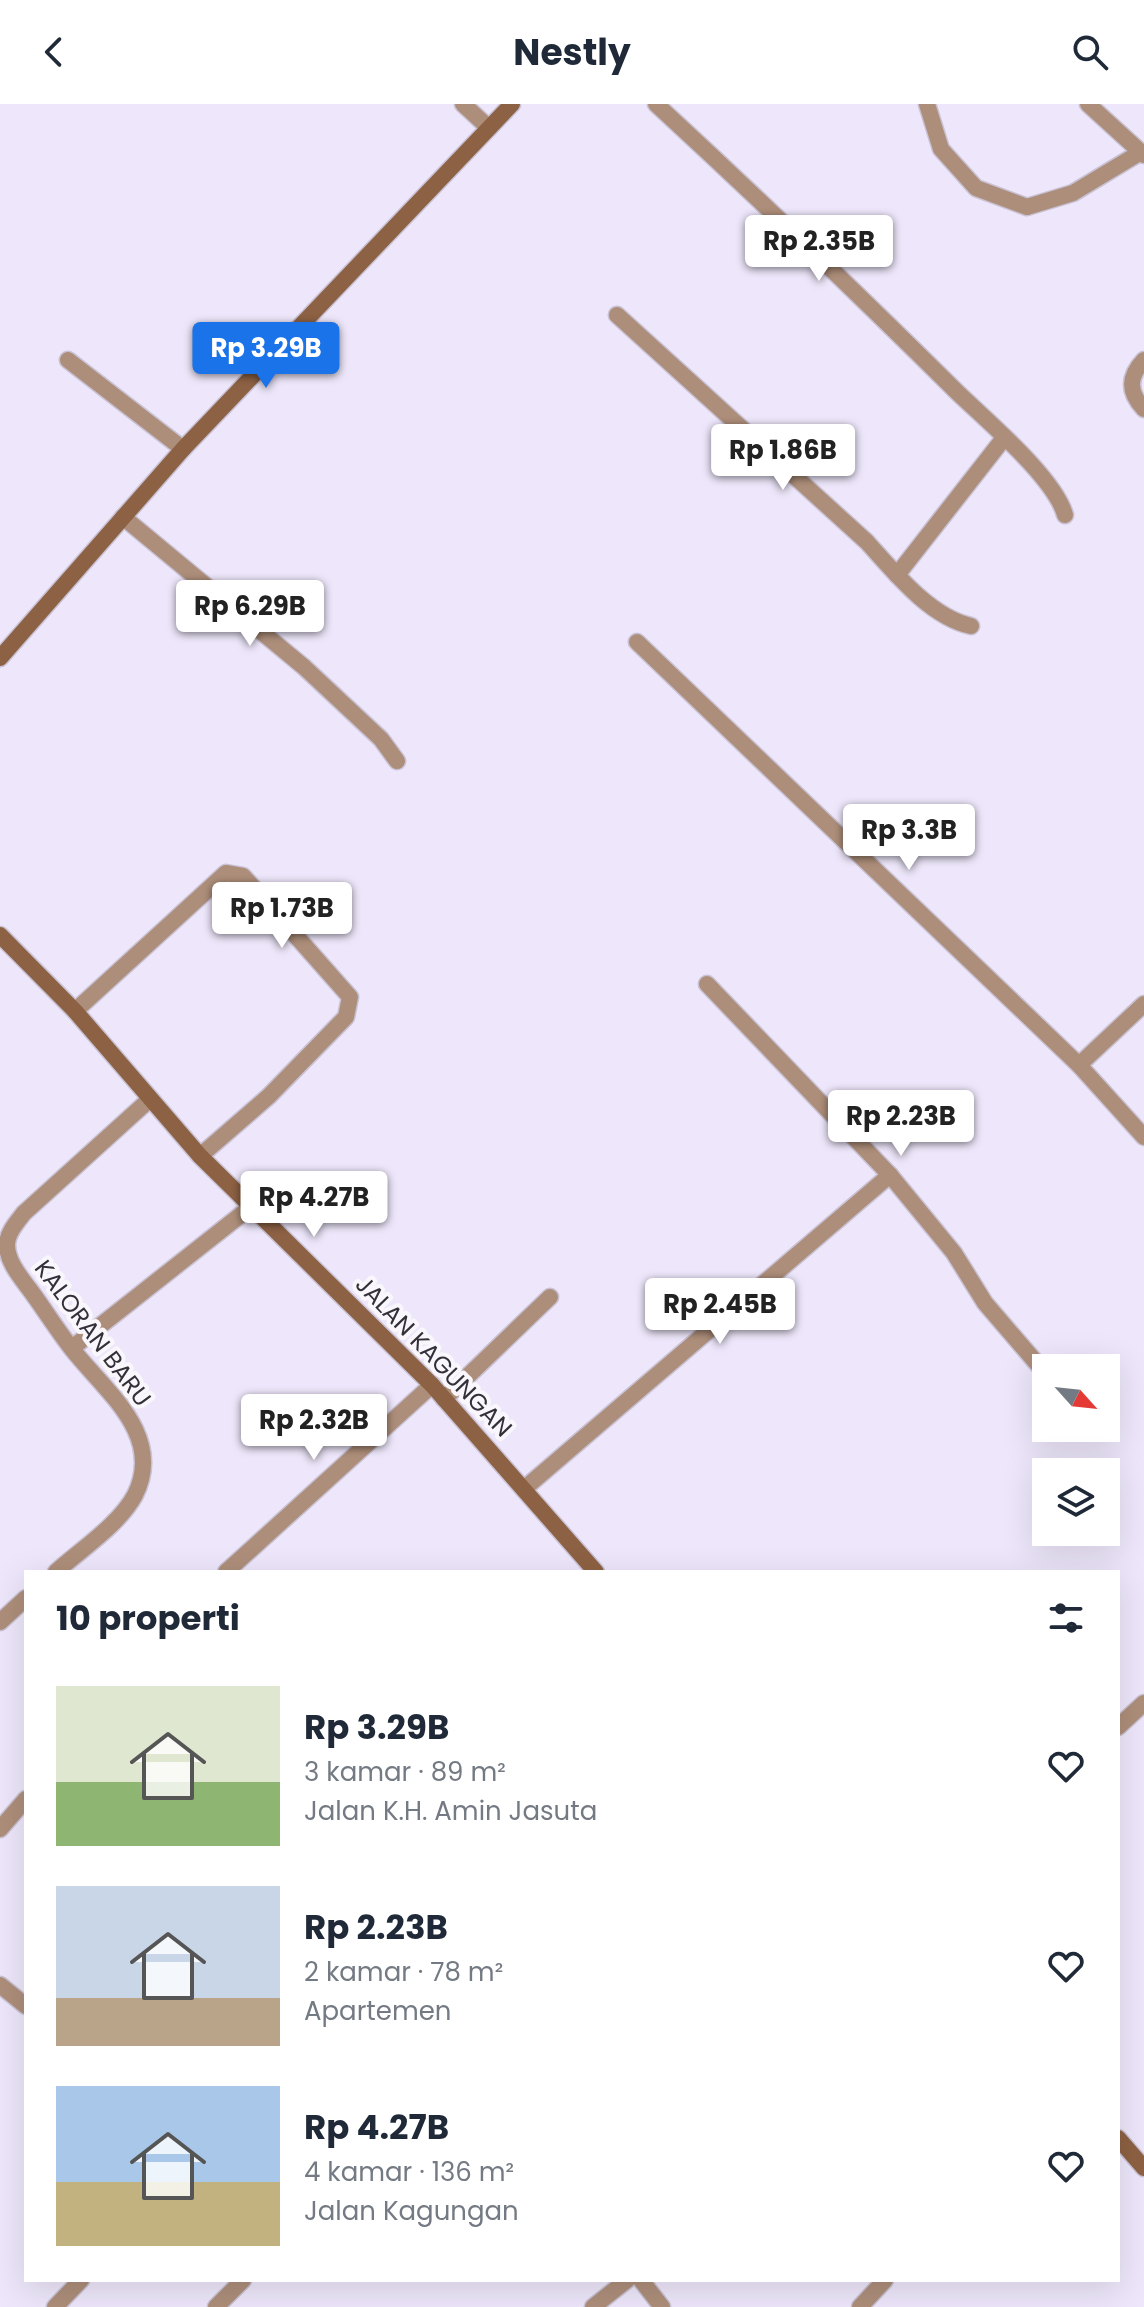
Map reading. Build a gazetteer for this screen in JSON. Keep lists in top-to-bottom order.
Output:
{
  "streets": {
    "street": ["KALORAN BARU", "JALAN KAGUNGAN"]
  },
  "crossings": [
    ["KALORAN BARU", "JALAN KAGUNGAN"]
  ],
  "north": "bottom right",
  "page": {
    "header": "Nestly",
    "price": [
      "Rp 2.35B",
      "Rp 3.29B",
      "Rp 1.86B",
      "Rp 6.29B",
      "Rp 3.3B",
      "Rp 1.73B",
      "Rp 2.23B",
      "Rp 4.27B",
      "Rp 2.45B",
      "Rp 2.32B"
    ],
    "heading": "10 properti",
    "list": [
      {
        "name": "Rp 3.29B",
        "note": "3 kamar · 89 m² · Jalan K.H. Amin Jasuta"
      },
      {
        "name": "Rp 2.23B",
        "note": "2 kamar · 78 m² · Apartemen"
      },
      {
        "name": "Rp 4.27B",
        "note": "4 kamar · 136 m² · Jalan Kagungan"
      }
    ]
  }
}
